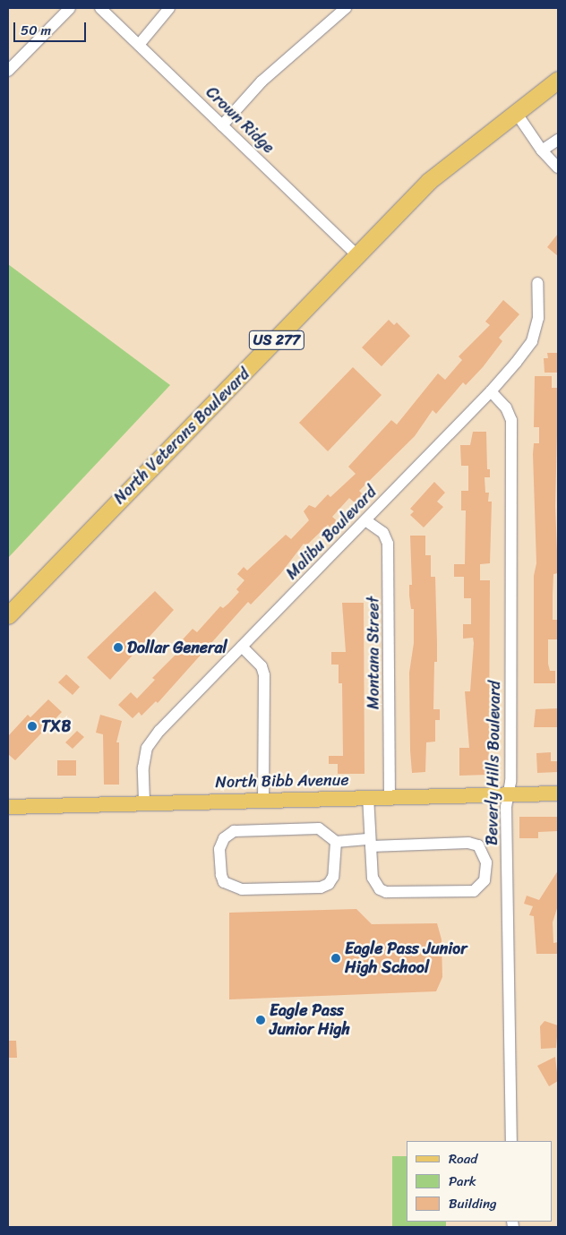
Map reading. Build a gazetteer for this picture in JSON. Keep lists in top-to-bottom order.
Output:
{
  "streets": {
    "highway": ["US 277", "North Veterans Boulevard"],
    "main road": ["North Bibb Avenue"],
    "street": [
      "Crown Ridge",
      "Malibu Boulevard",
      "Montana Street",
      "Beverly Hills Boulevard"
    ]
  },
  "crossings": [
    ["Crown Ridge", "North Veterans Boulevard"],
    ["Malibu Boulevard", "Montana Street"],
    ["Malibu Boulevard", "Beverly Hills Boulevard"],
    ["Malibu Boulevard", "North Bibb Avenue"],
    ["Montana Street", "North Bibb Avenue"],
    ["Beverly Hills Boulevard", "North Bibb Avenue"]
  ],
  "places": [
    "Dollar General",
    "TXB",
    "Eagle Pass Junior High School",
    "Eagle Pass Junior High"
  ],
  "legend": ["Road", "Park", "Building"],
  "scale_bar": "50 m"
}
